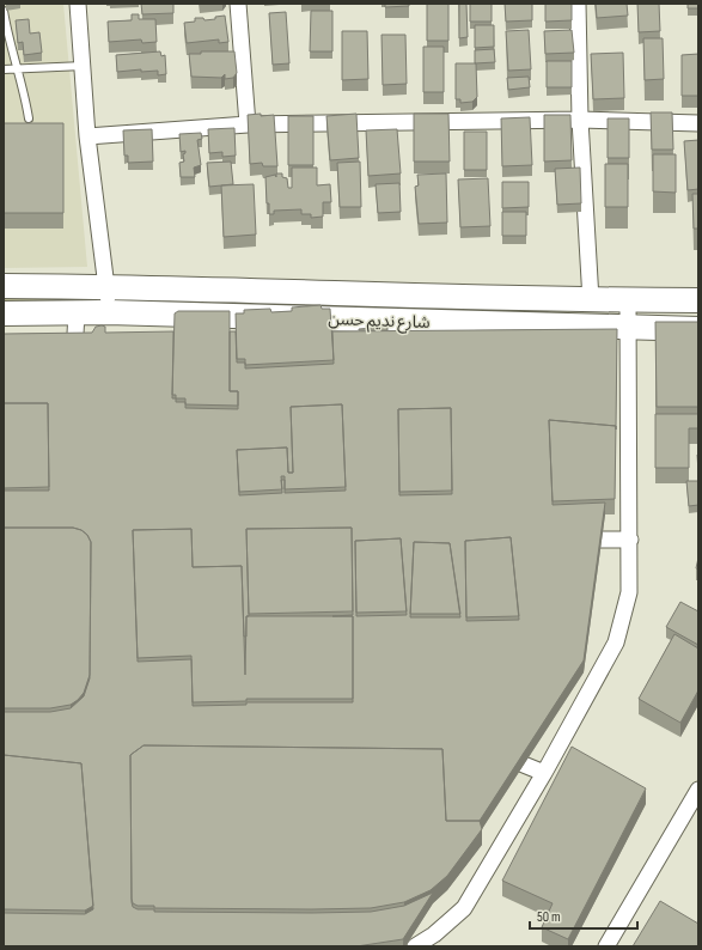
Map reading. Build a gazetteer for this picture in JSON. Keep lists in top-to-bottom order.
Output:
{
  "streets": {
    "main road": ["شارع نديم حسن"]
  },
  "scale_bar": "50 m"
}
